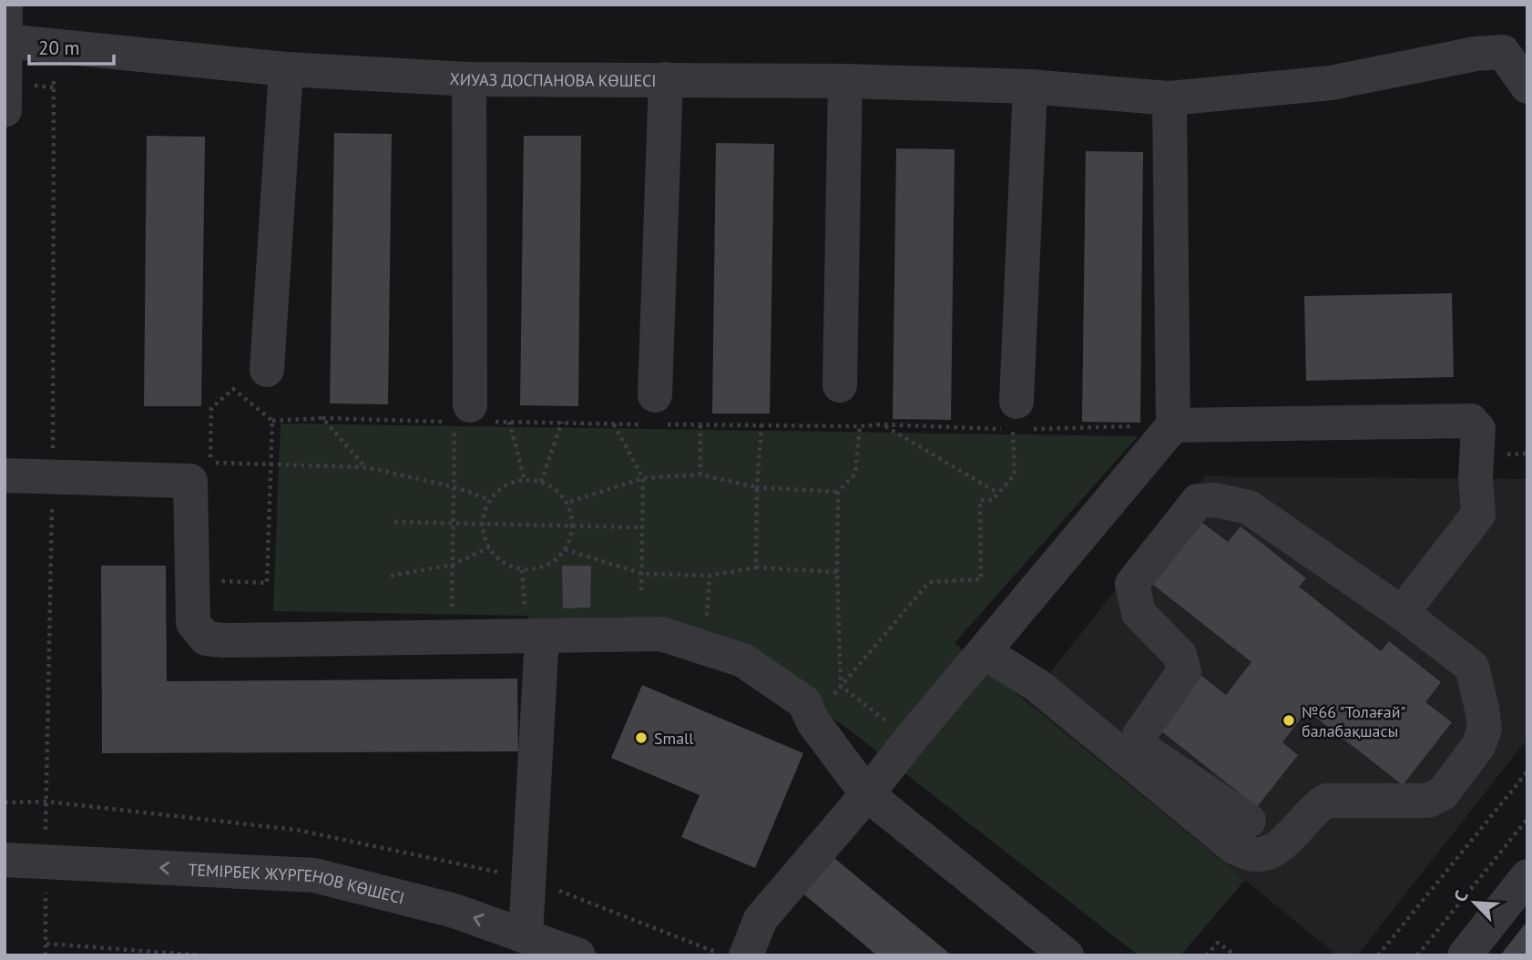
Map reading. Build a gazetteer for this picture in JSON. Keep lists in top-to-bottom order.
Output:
{
  "streets": {
    "street": ["ХИУАЗ ДОСПАНОВА КӨШЕСІ", "ТЕМІРБЕК ЖҮРГЕНОВ КӨШЕСІ"]
  },
  "one_way": ["ТЕМІРБЕК ЖҮРГЕНОВ КӨШЕСІ"],
  "places": ["№66 \"Толағай\" балабақшасы", "Small"],
  "scale_bar": "20 m",
  "north": "top left"
}
